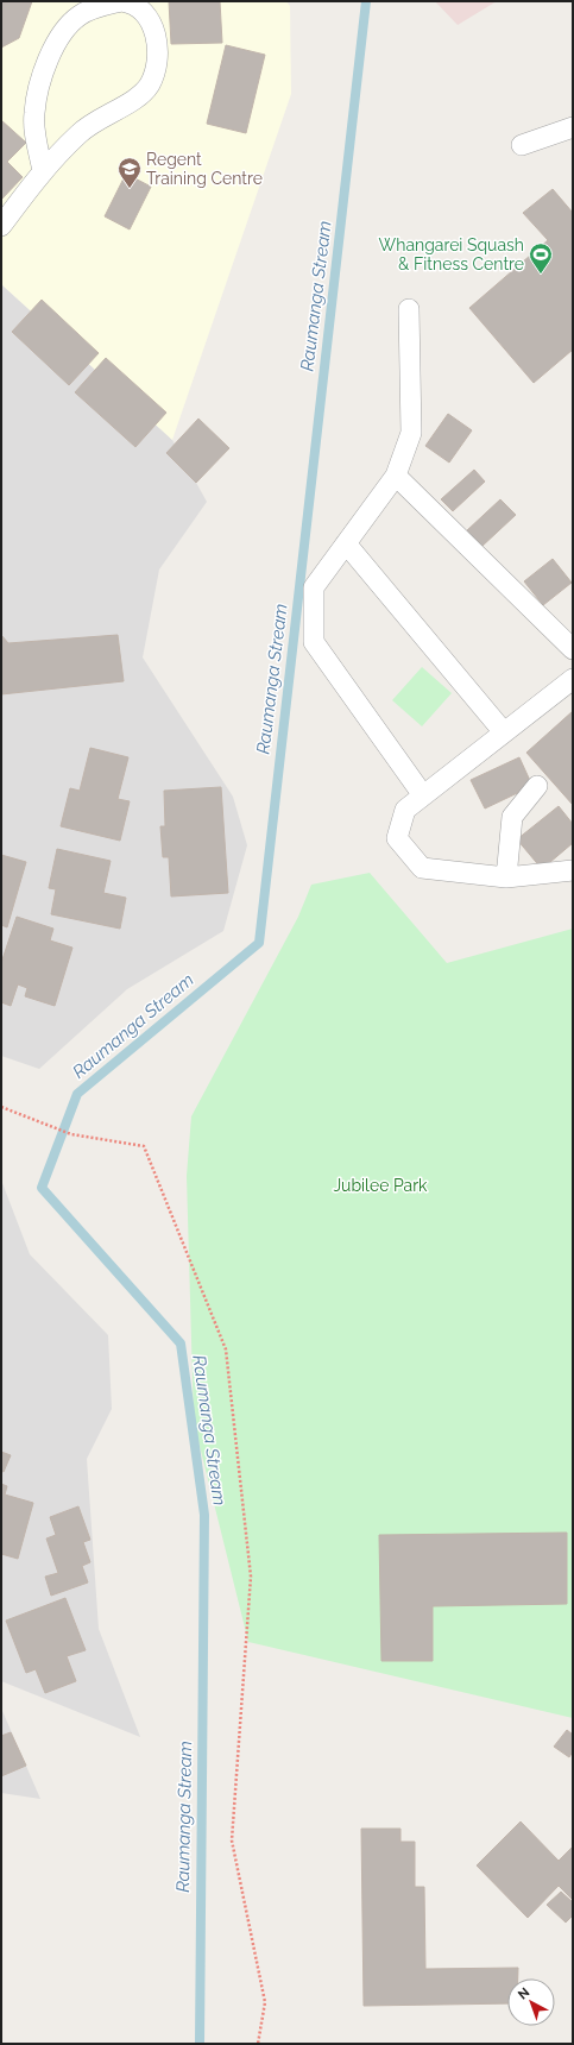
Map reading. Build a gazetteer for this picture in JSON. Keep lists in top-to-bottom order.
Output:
{
  "water": ["Raumanga Stream"],
  "parks": ["Jubilee Park"],
  "places": {
    "school or university": ["Regent Training Centre"],
    "sports": ["Whangarei Squash & Fitness Centre"]
  },
  "north": "top left"
}
